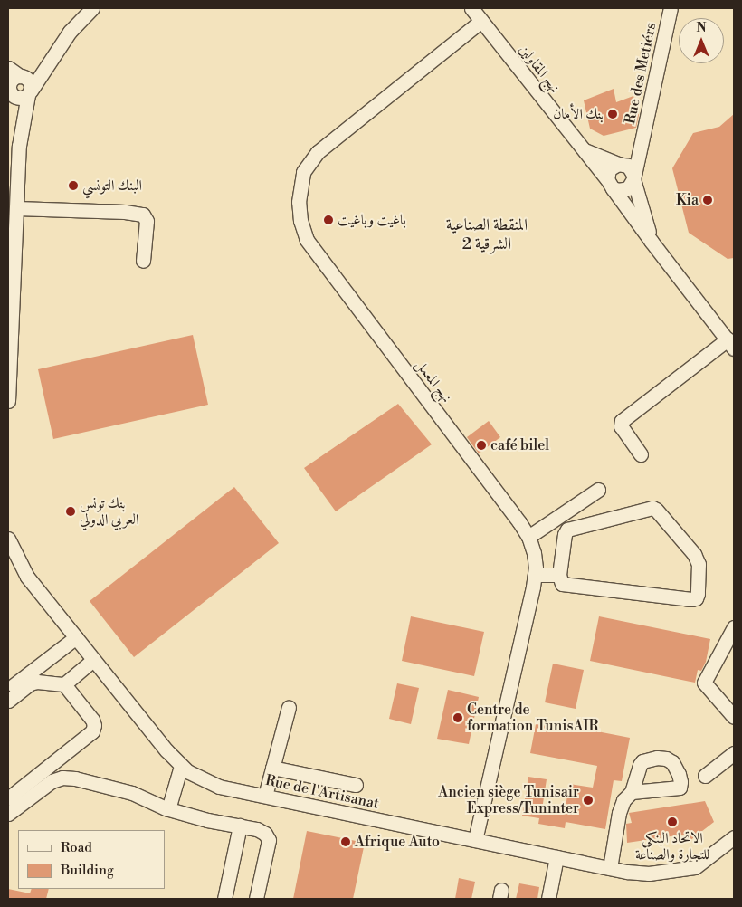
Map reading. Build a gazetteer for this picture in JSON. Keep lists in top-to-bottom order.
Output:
{
  "streets": {
    "street": [
      "نهج المقاولين",
      "Rue des Metiérs",
      "نهج المعمل",
      "Rue de l'Artisanat"
    ]
  },
  "crossings": [
    ["نهج المقاولين", "Rue des Metiérs"],
    ["نهج المقاولين", "نهج المعمل"],
    ["نهج المعمل", "Rue de l'Artisanat"]
  ],
  "districts": ["المنقطة الصناعية الشرقية 2"],
  "places": [
    "بنك الأمان",
    "البنك التونسي",
    "Kia",
    "باغيت وباغيت",
    "café bilel",
    "بنك تونس العربي الدولي",
    "Centre de formation TunisAIR",
    "Ancien siège Tunisair Express/Tuninter",
    "الاتحاد البنكي للتجارة والصناعة",
    "Afrique Auto"
  ],
  "legend": ["Road", "Building"],
  "north": "top"
}
